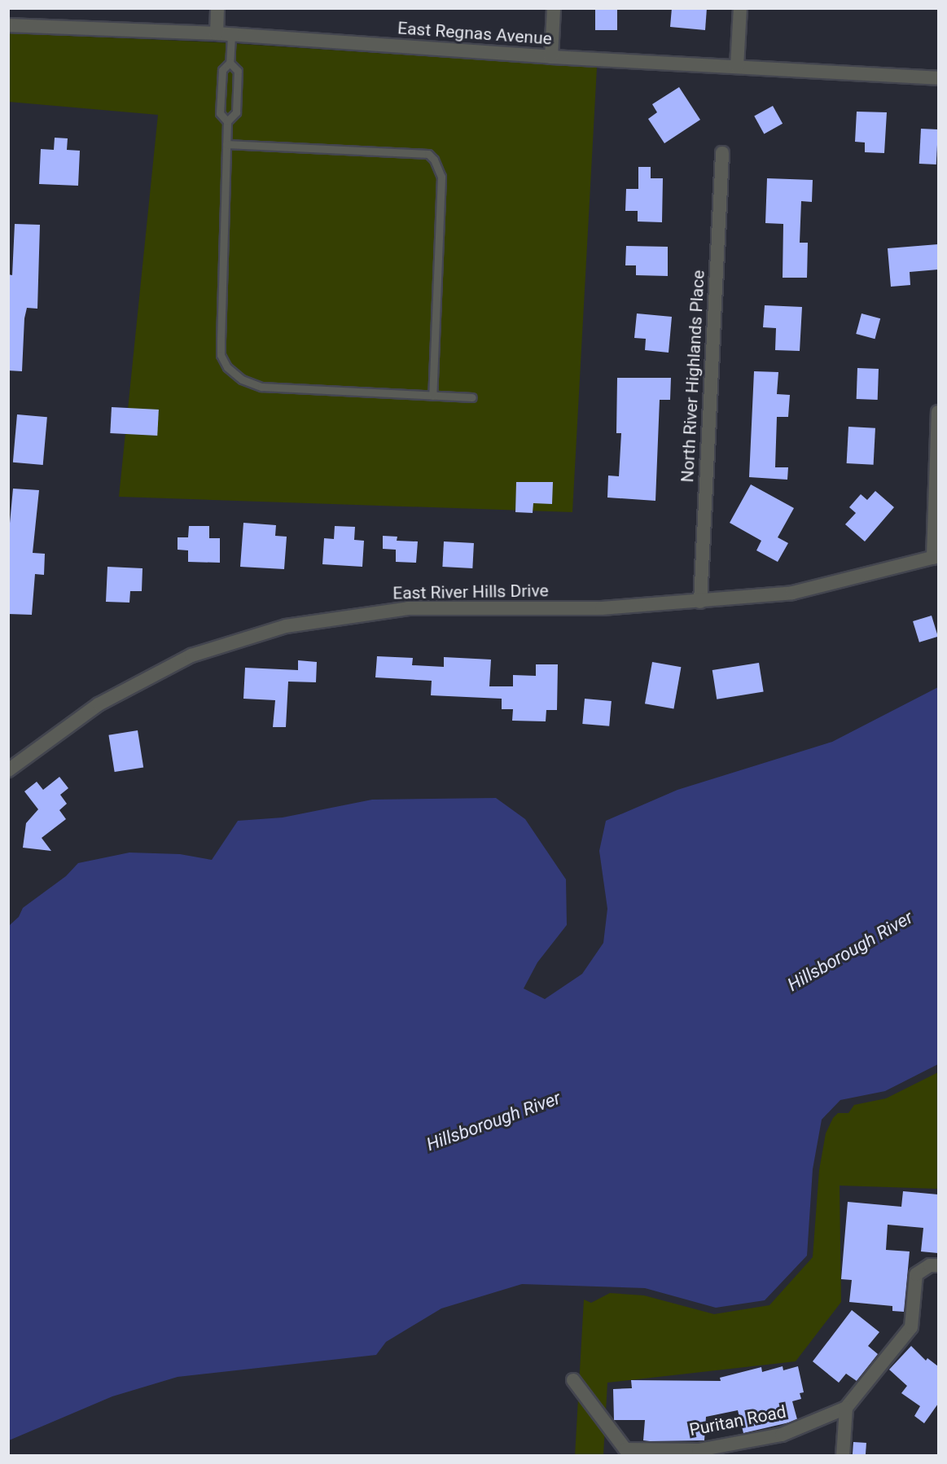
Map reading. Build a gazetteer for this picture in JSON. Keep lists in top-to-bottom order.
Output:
{
  "streets": {
    "street": [
      "East Regnas Avenue",
      "North River Highlands Place",
      "East River Hills Drive",
      "Puritan Road"
    ]
  },
  "crossings": [
    ["North River Highlands Place", "East River Hills Drive"]
  ],
  "water": ["Hillsborough River"]
}
